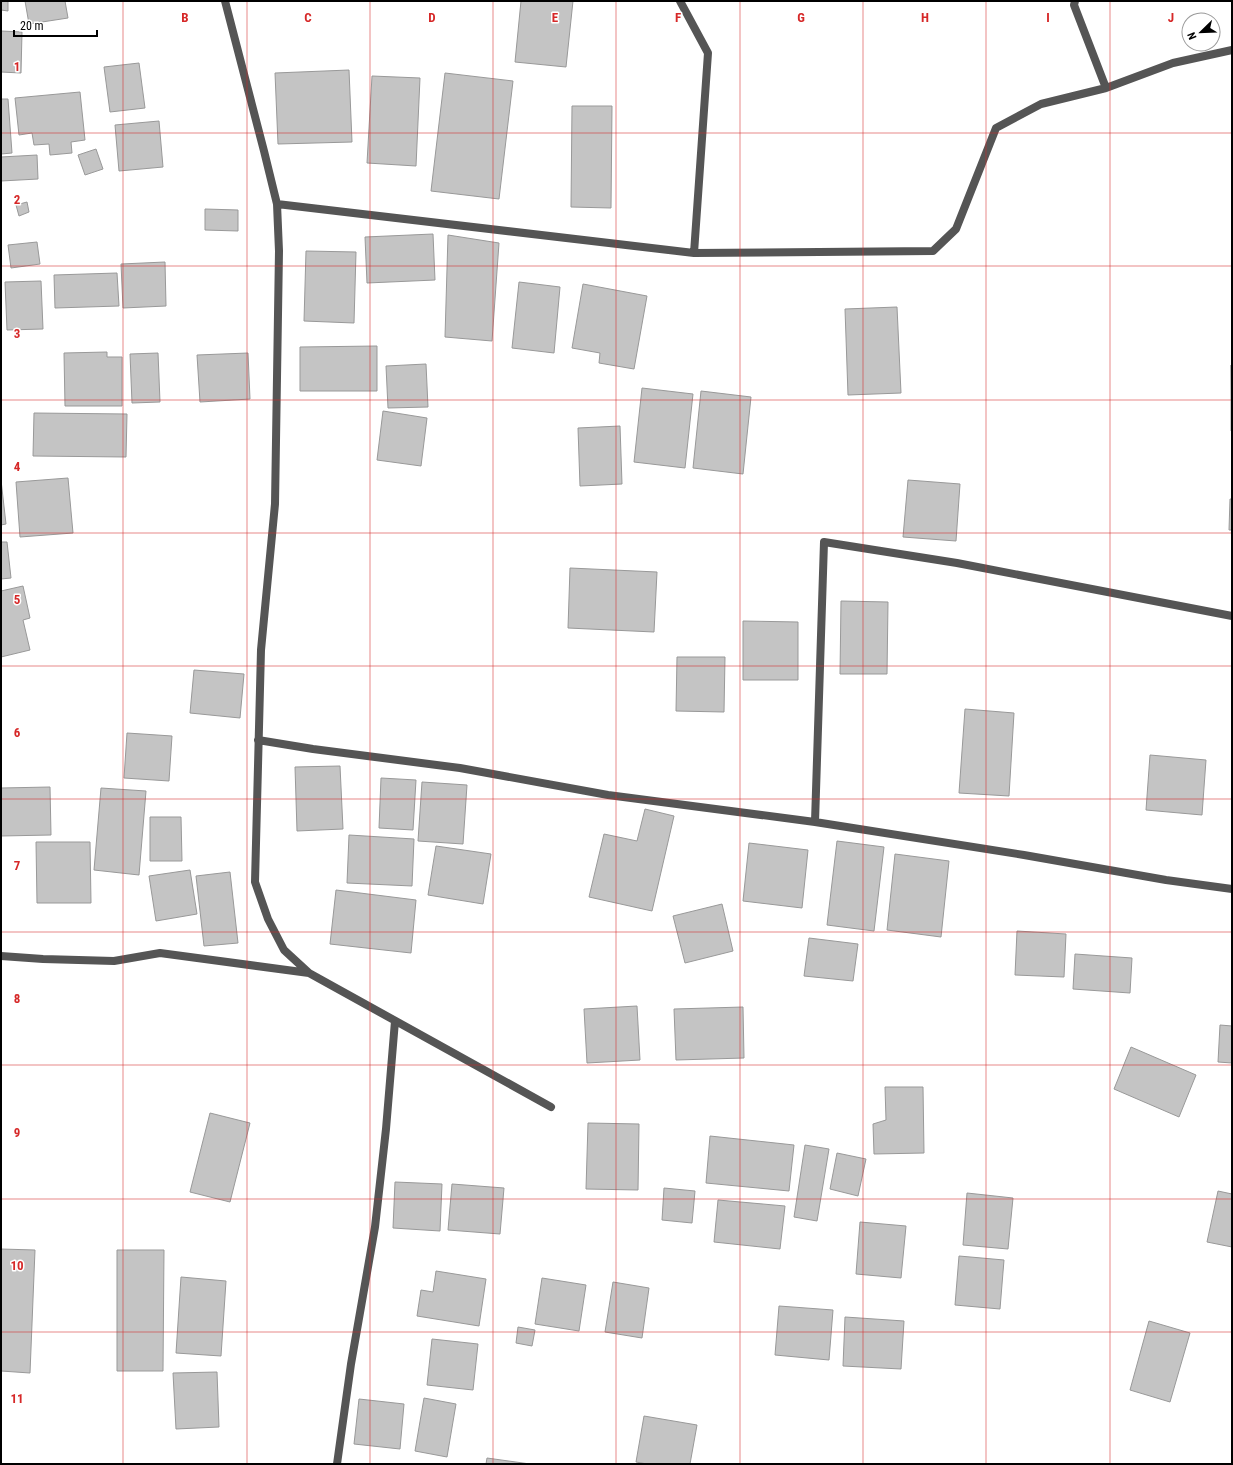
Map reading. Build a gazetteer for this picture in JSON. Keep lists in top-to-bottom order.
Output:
{
  "scale_bar": "20 m",
  "north": "bottom left",
  "grid": {
    "columns": [
      "B",
      "C",
      "D",
      "E",
      "F",
      "G",
      "H",
      "I",
      "J"
    ],
    "rows": [
      "1",
      "2",
      "3",
      "4",
      "5",
      "6",
      "7",
      "8",
      "9",
      "10",
      "11"
    ]
  }
}
